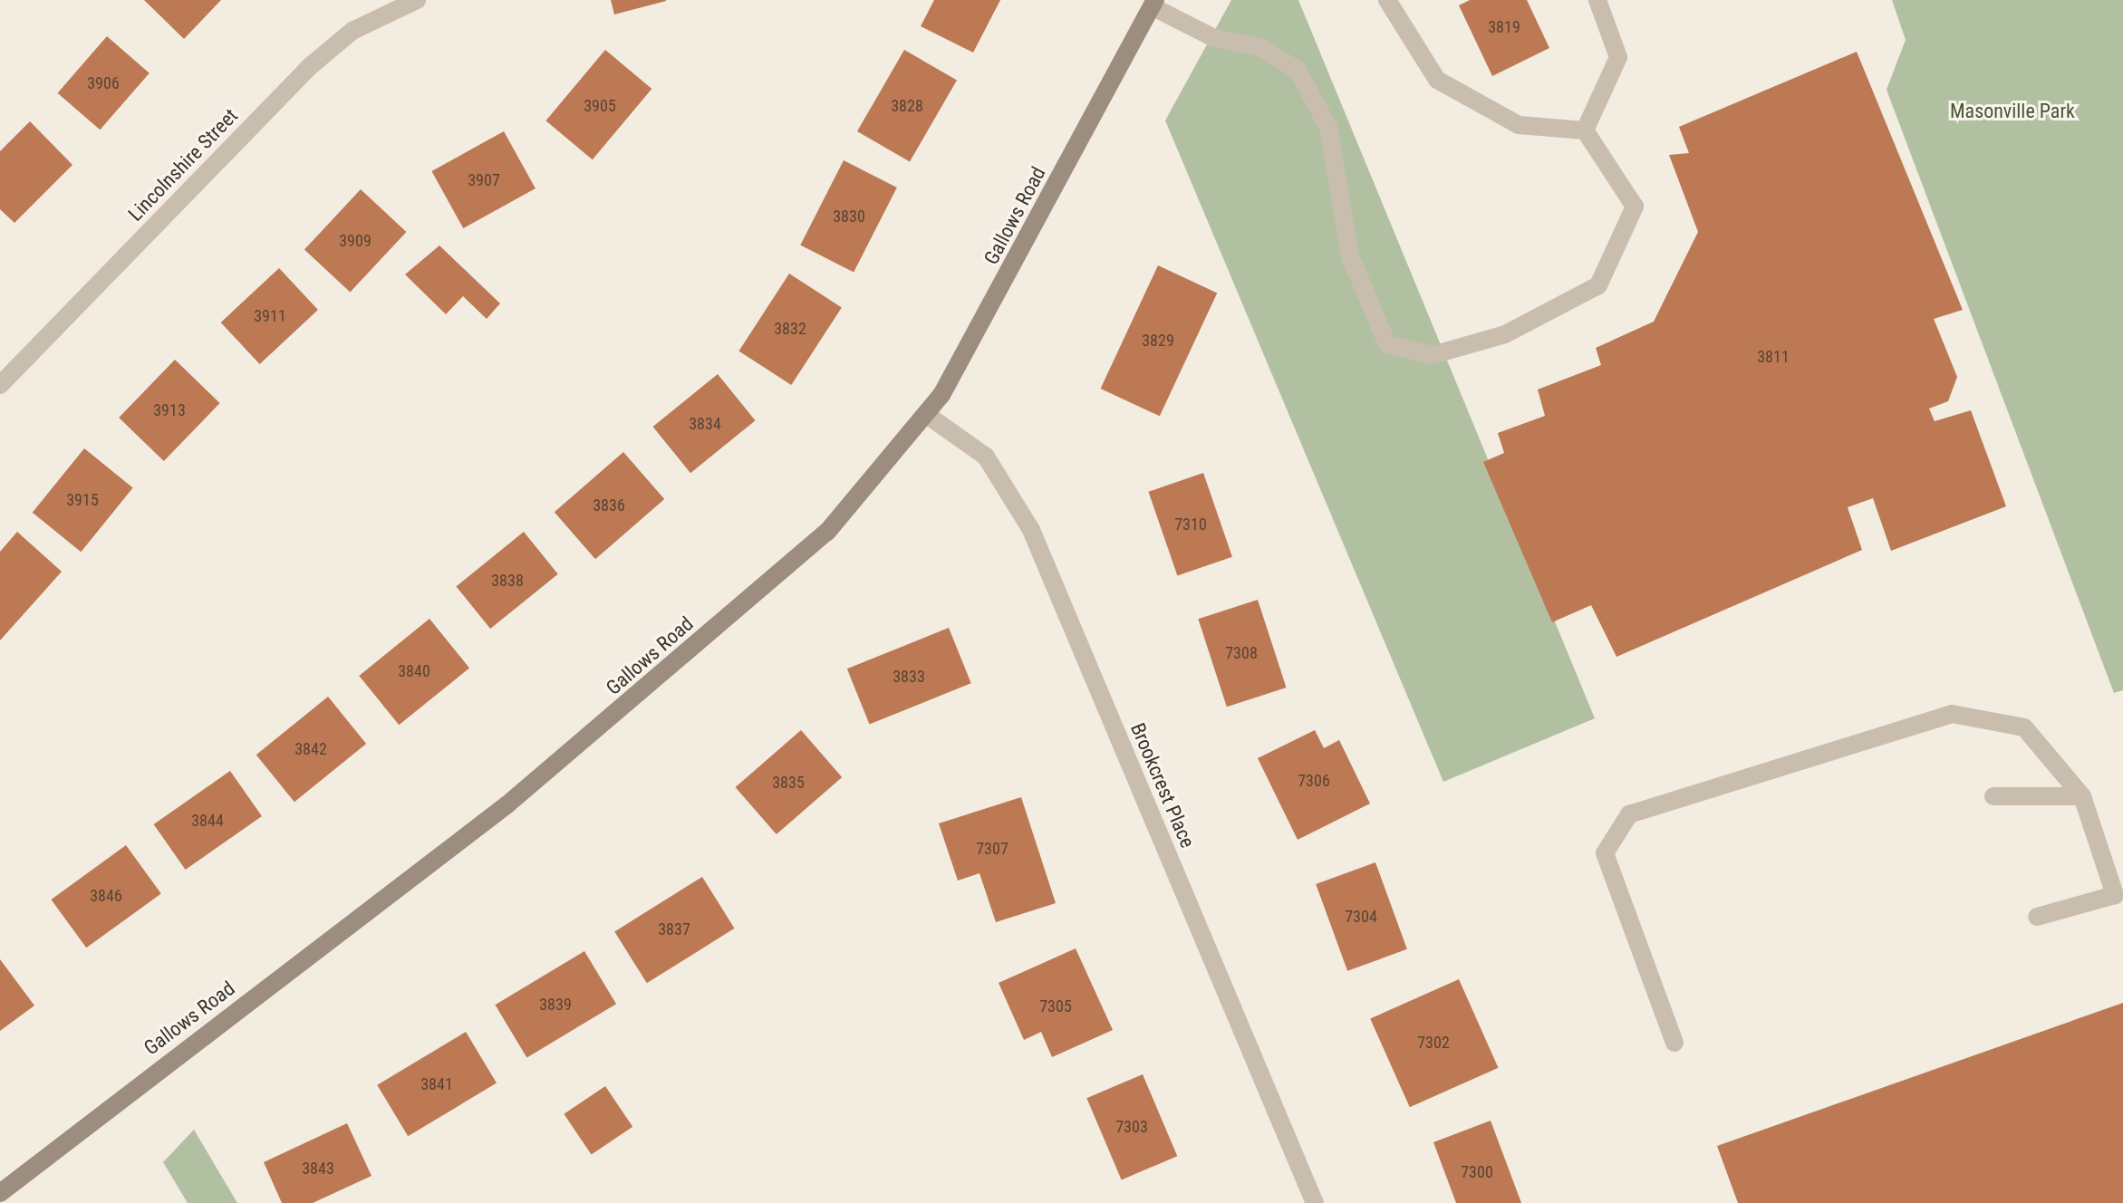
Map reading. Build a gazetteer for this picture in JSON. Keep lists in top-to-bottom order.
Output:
{
  "streets": {
    "main road": ["Gallows Road"],
    "street": ["Lincolnshire Street", "Brookcrest Place"]
  },
  "crossings": [
    ["Gallows Road", "Brookcrest Place"]
  ],
  "parks": ["Masonville Park"],
  "house_numbers": [
    "3819",
    "3906",
    "3905",
    "3828",
    "3907",
    "3830",
    "3909",
    "3911",
    "3832",
    "3829",
    "3811",
    "3913",
    "3834",
    "3915",
    "3836",
    "7310",
    "3838",
    "7308",
    "3840",
    "3833",
    "3842",
    "7306",
    "3835",
    "3844",
    "7307",
    "3846",
    "7304",
    "3837",
    "3839",
    "7305",
    "7302",
    "3841",
    "7303",
    "3843",
    "7300"
  ]
}
